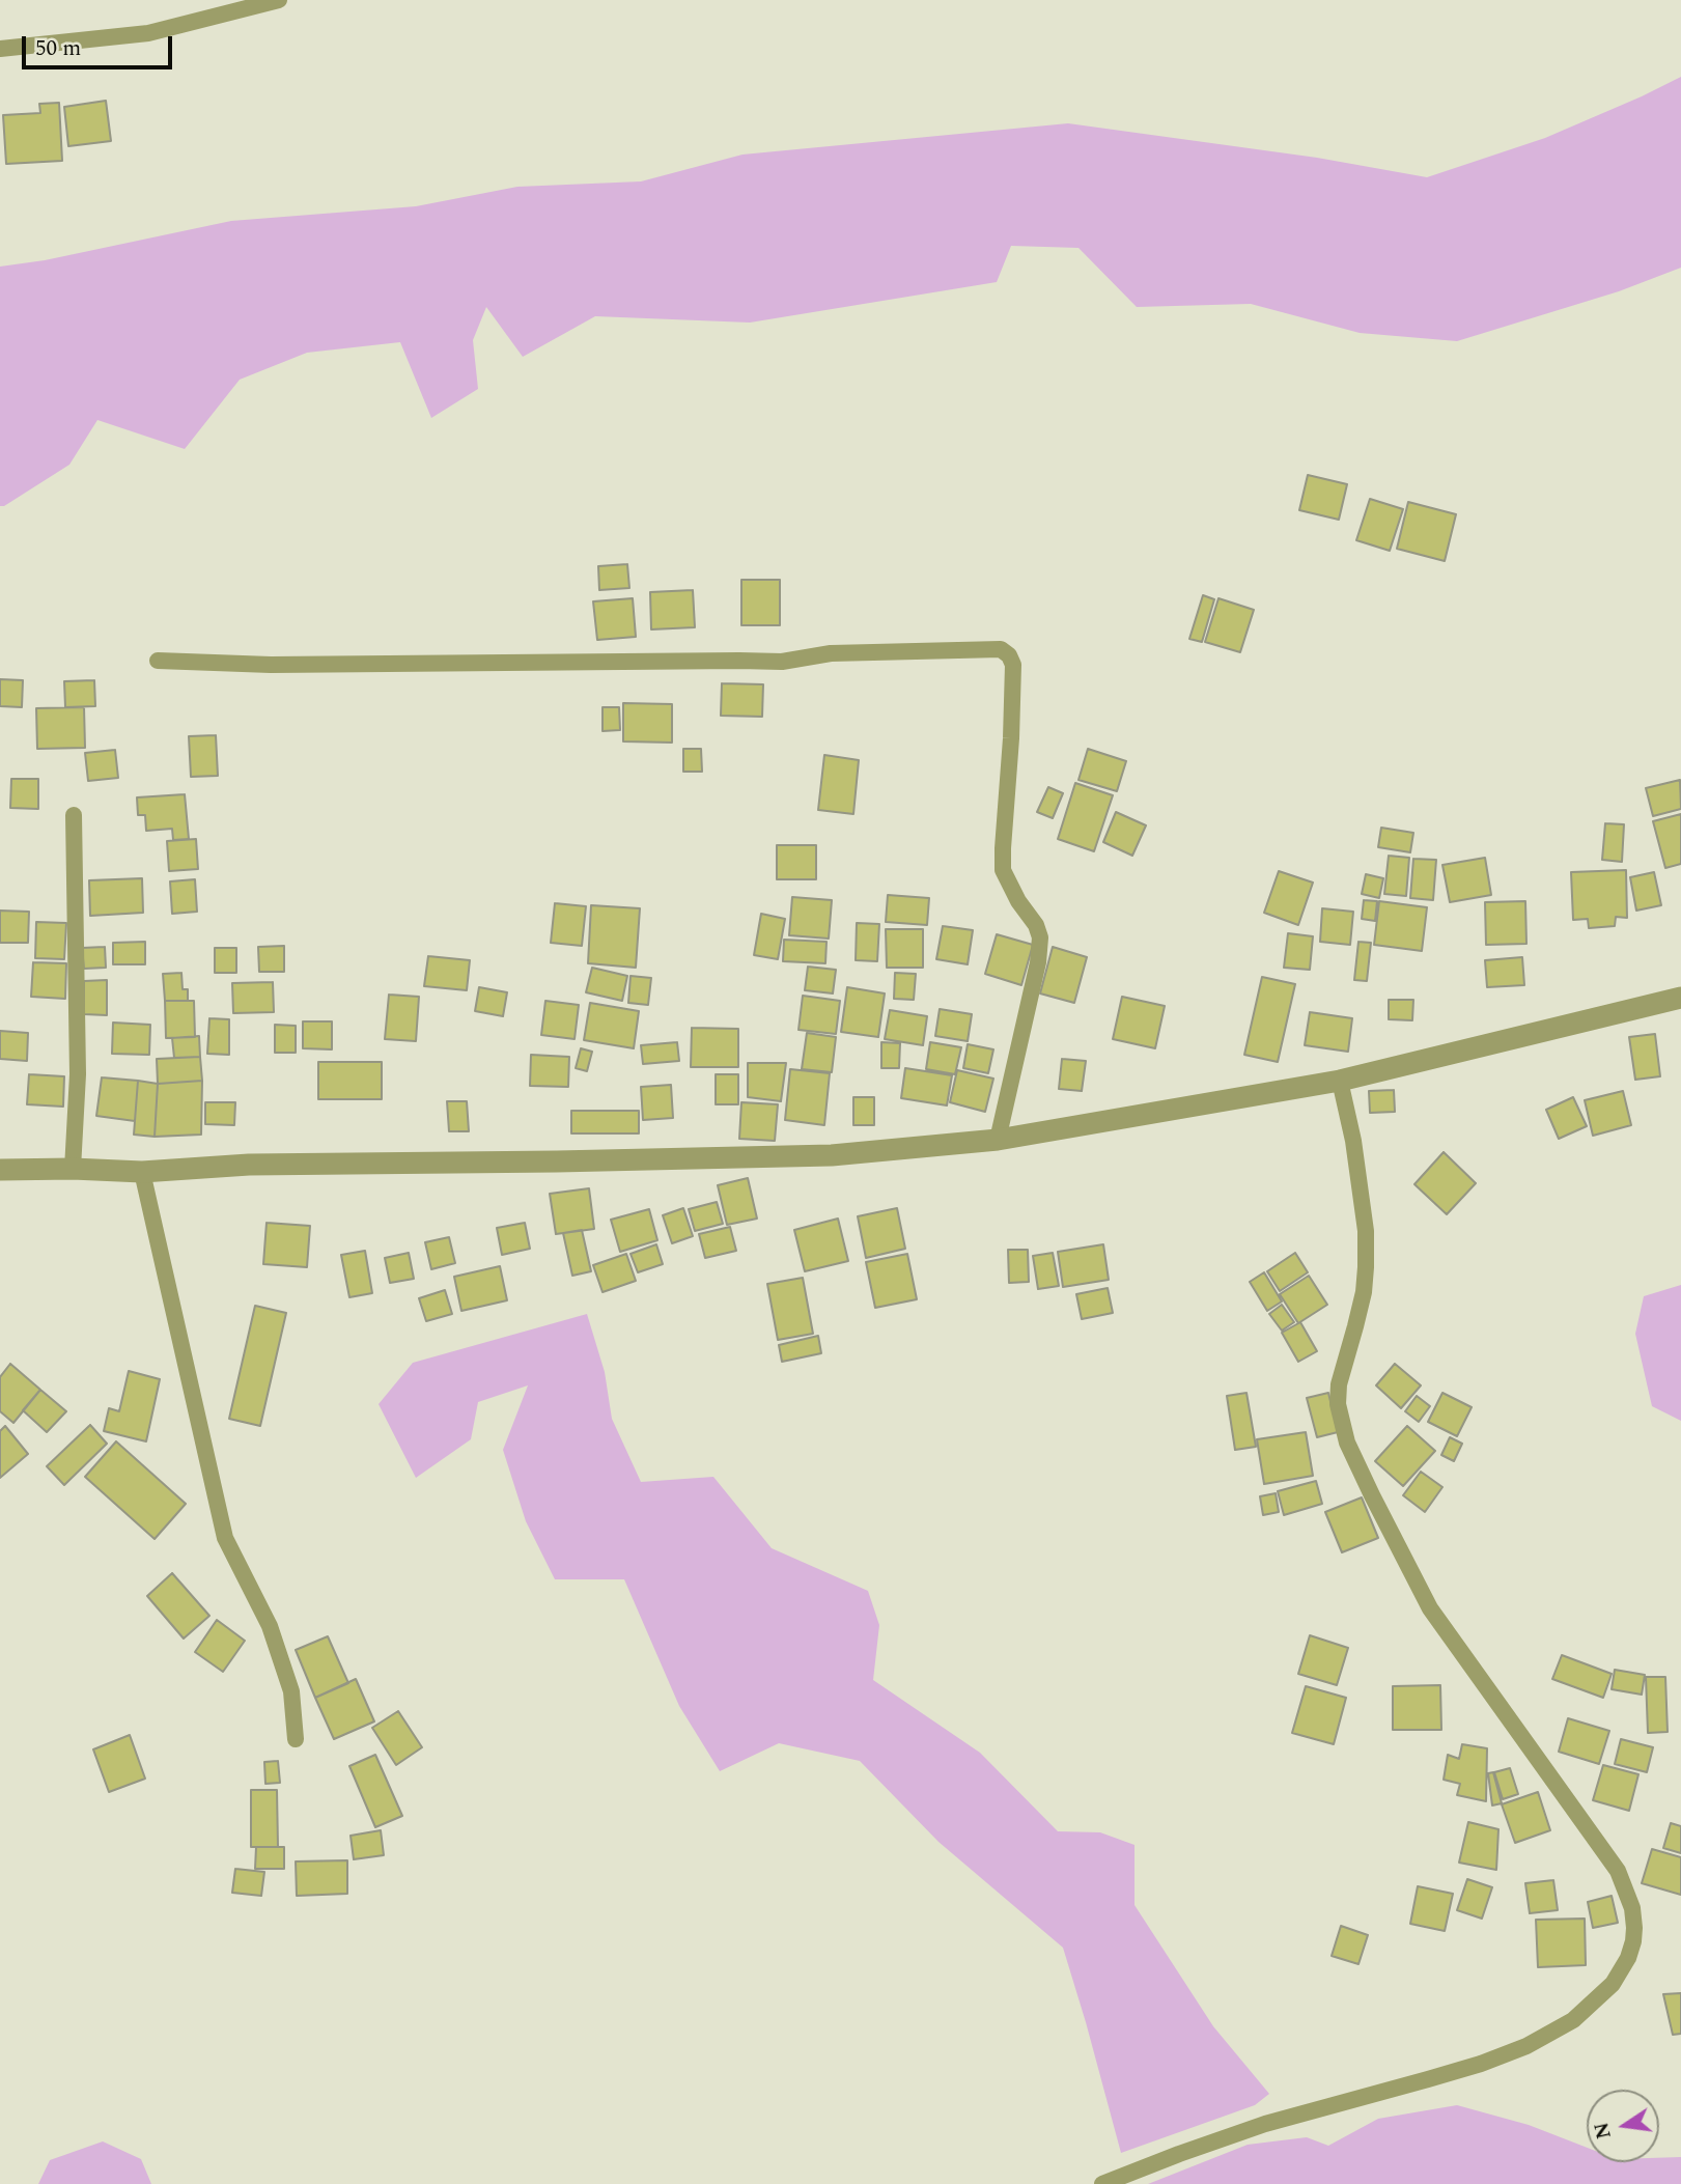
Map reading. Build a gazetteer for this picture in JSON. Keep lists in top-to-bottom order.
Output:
{
  "scale_bar": "50 m",
  "north": "left"
}
